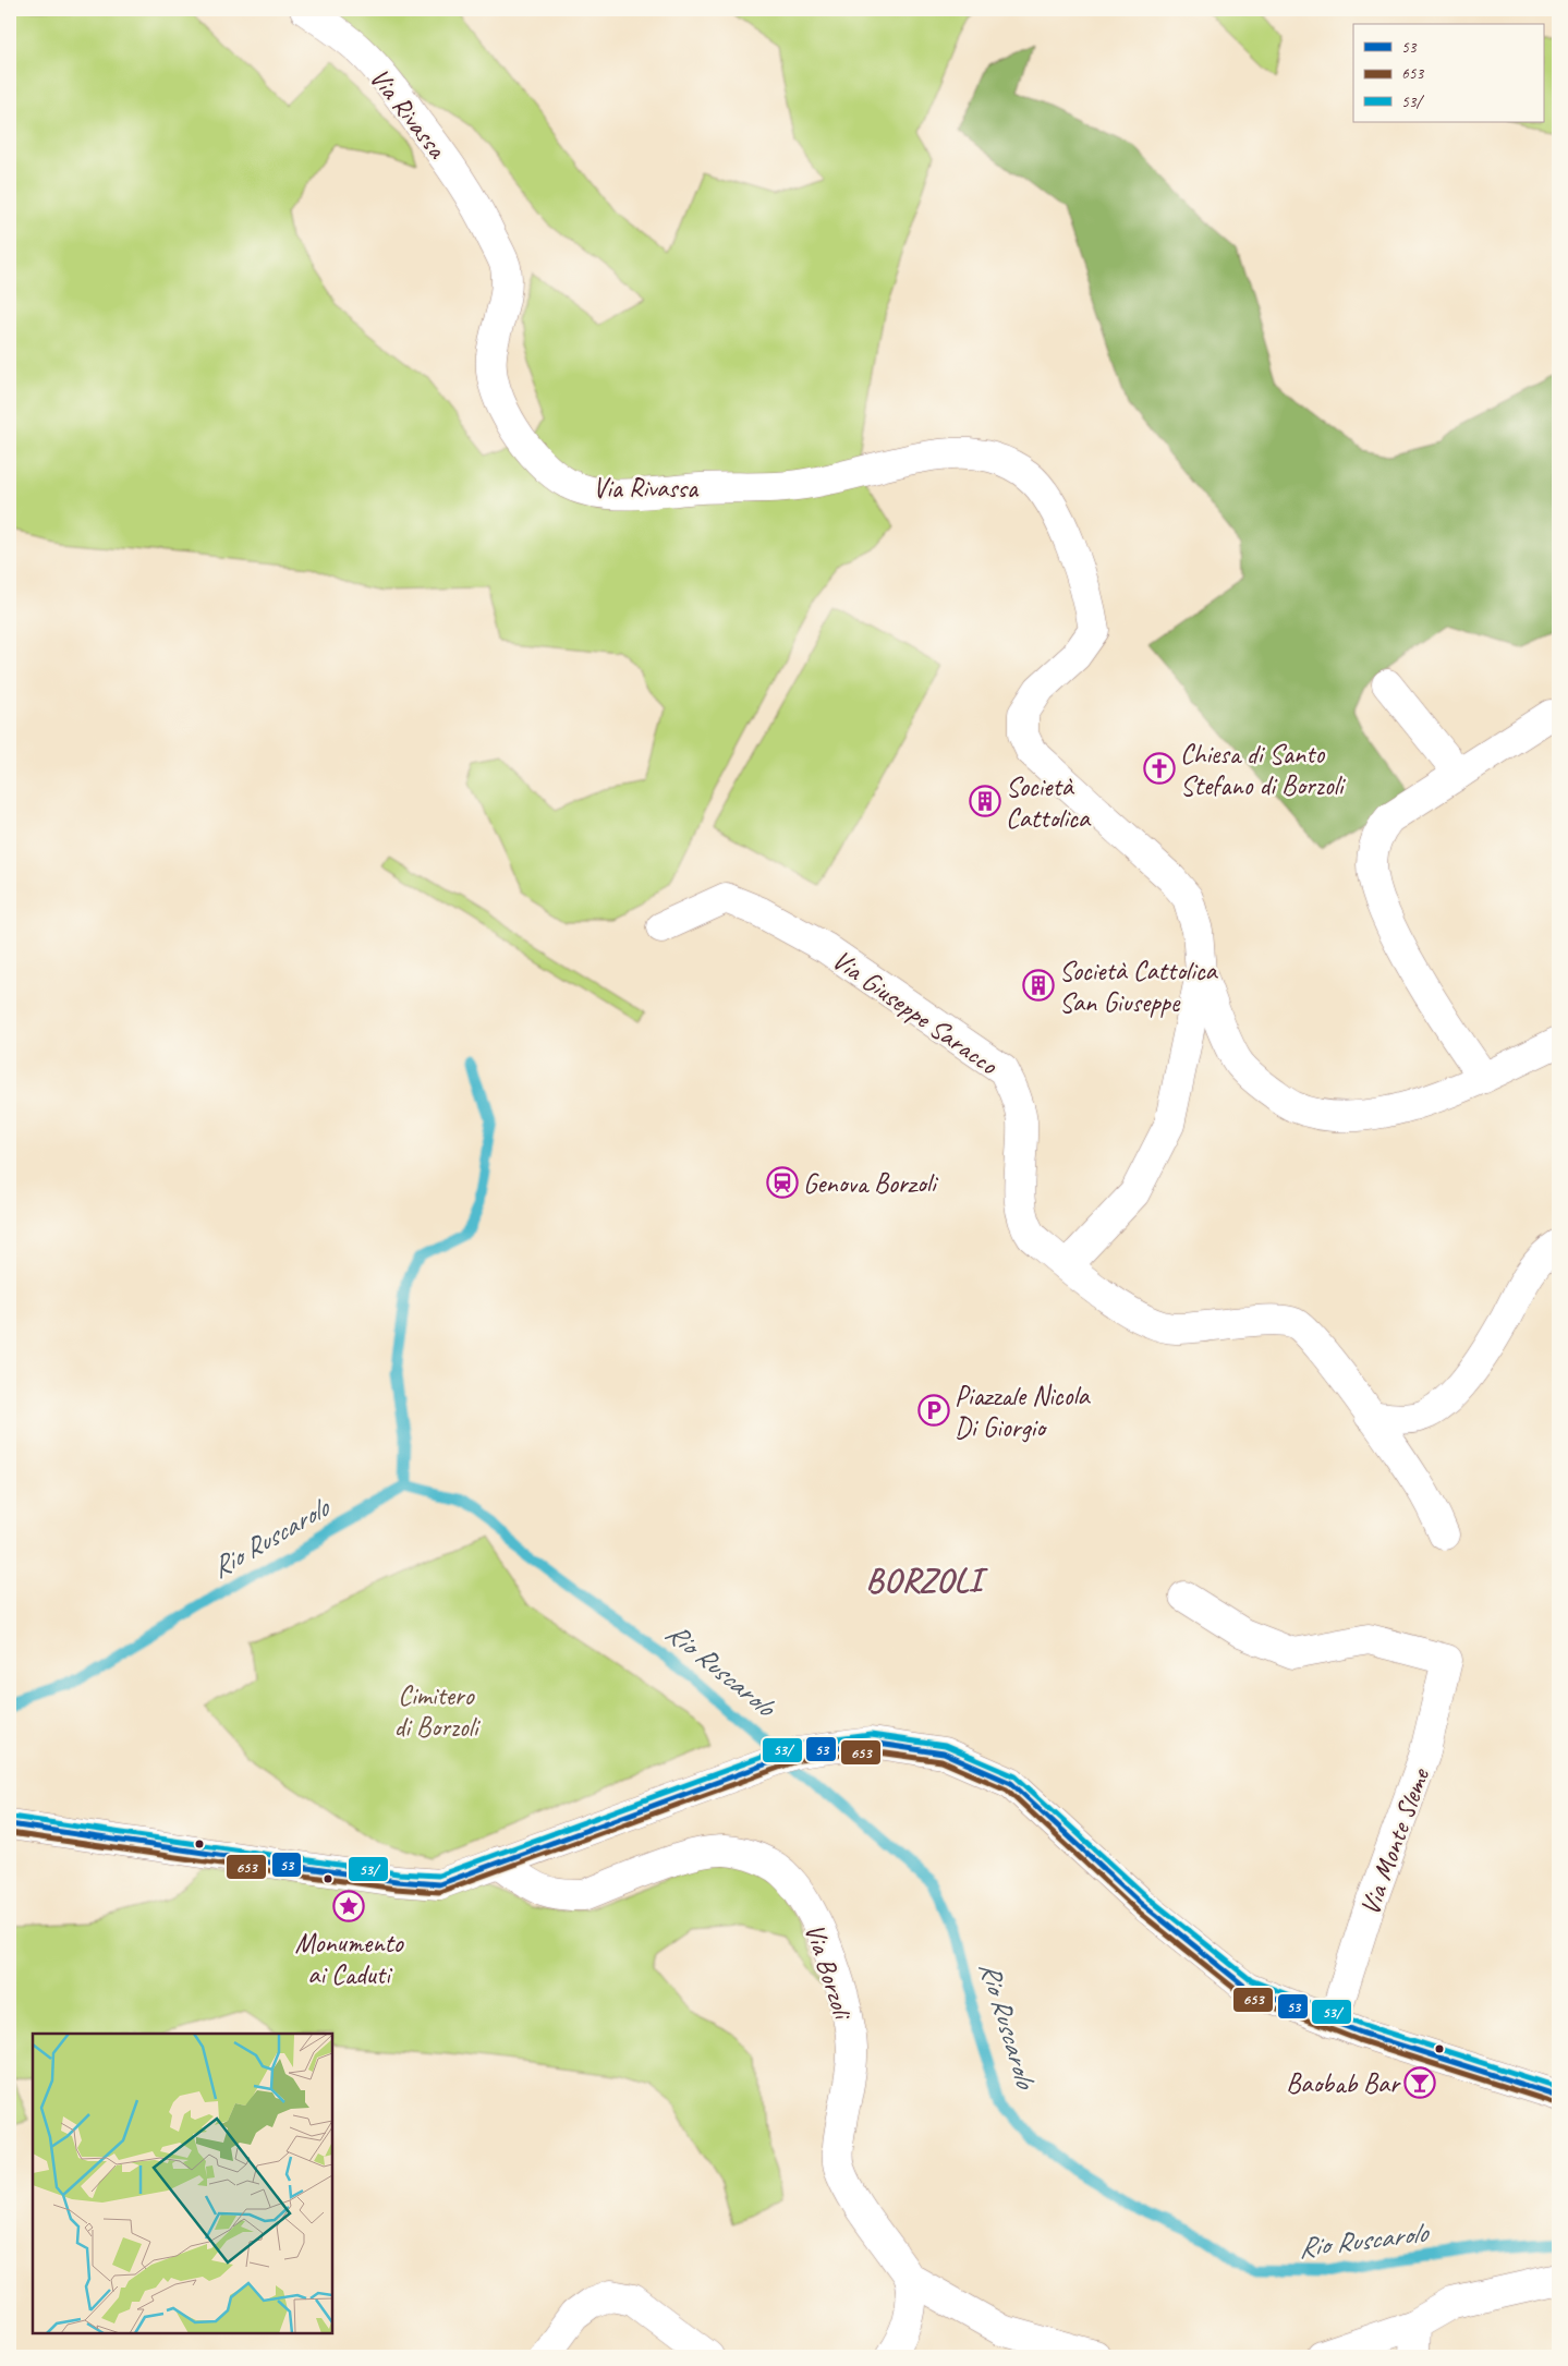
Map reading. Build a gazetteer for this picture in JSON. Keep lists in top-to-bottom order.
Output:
{
  "streets": {
    "street": [
      "Via Rivassa",
      "Via Giuseppe Saracco",
      "Via Monte Sleme",
      "Via Borzoli"
    ]
  },
  "districts": ["BORZOLI"],
  "water": ["Rio Ruscarolo"],
  "parks": ["Cimitero di Borzoli"],
  "places": {
    "church": ["Chiesa di Santo Stefano di Borzoli"],
    "building": ["Società Cattolica", "Società Cattolica San Giuseppe"],
    "station": ["Genova Borzoli"],
    "parking": ["Piazzale Nicola Di Giorgio"],
    "place": ["Monumento ai Caduti"],
    "bar": ["Baobab Bar"]
  },
  "lines": ["transit line 53/", "transit line 53", "transit line 653"],
  "legend": ["53", "653", "53/"]
}
